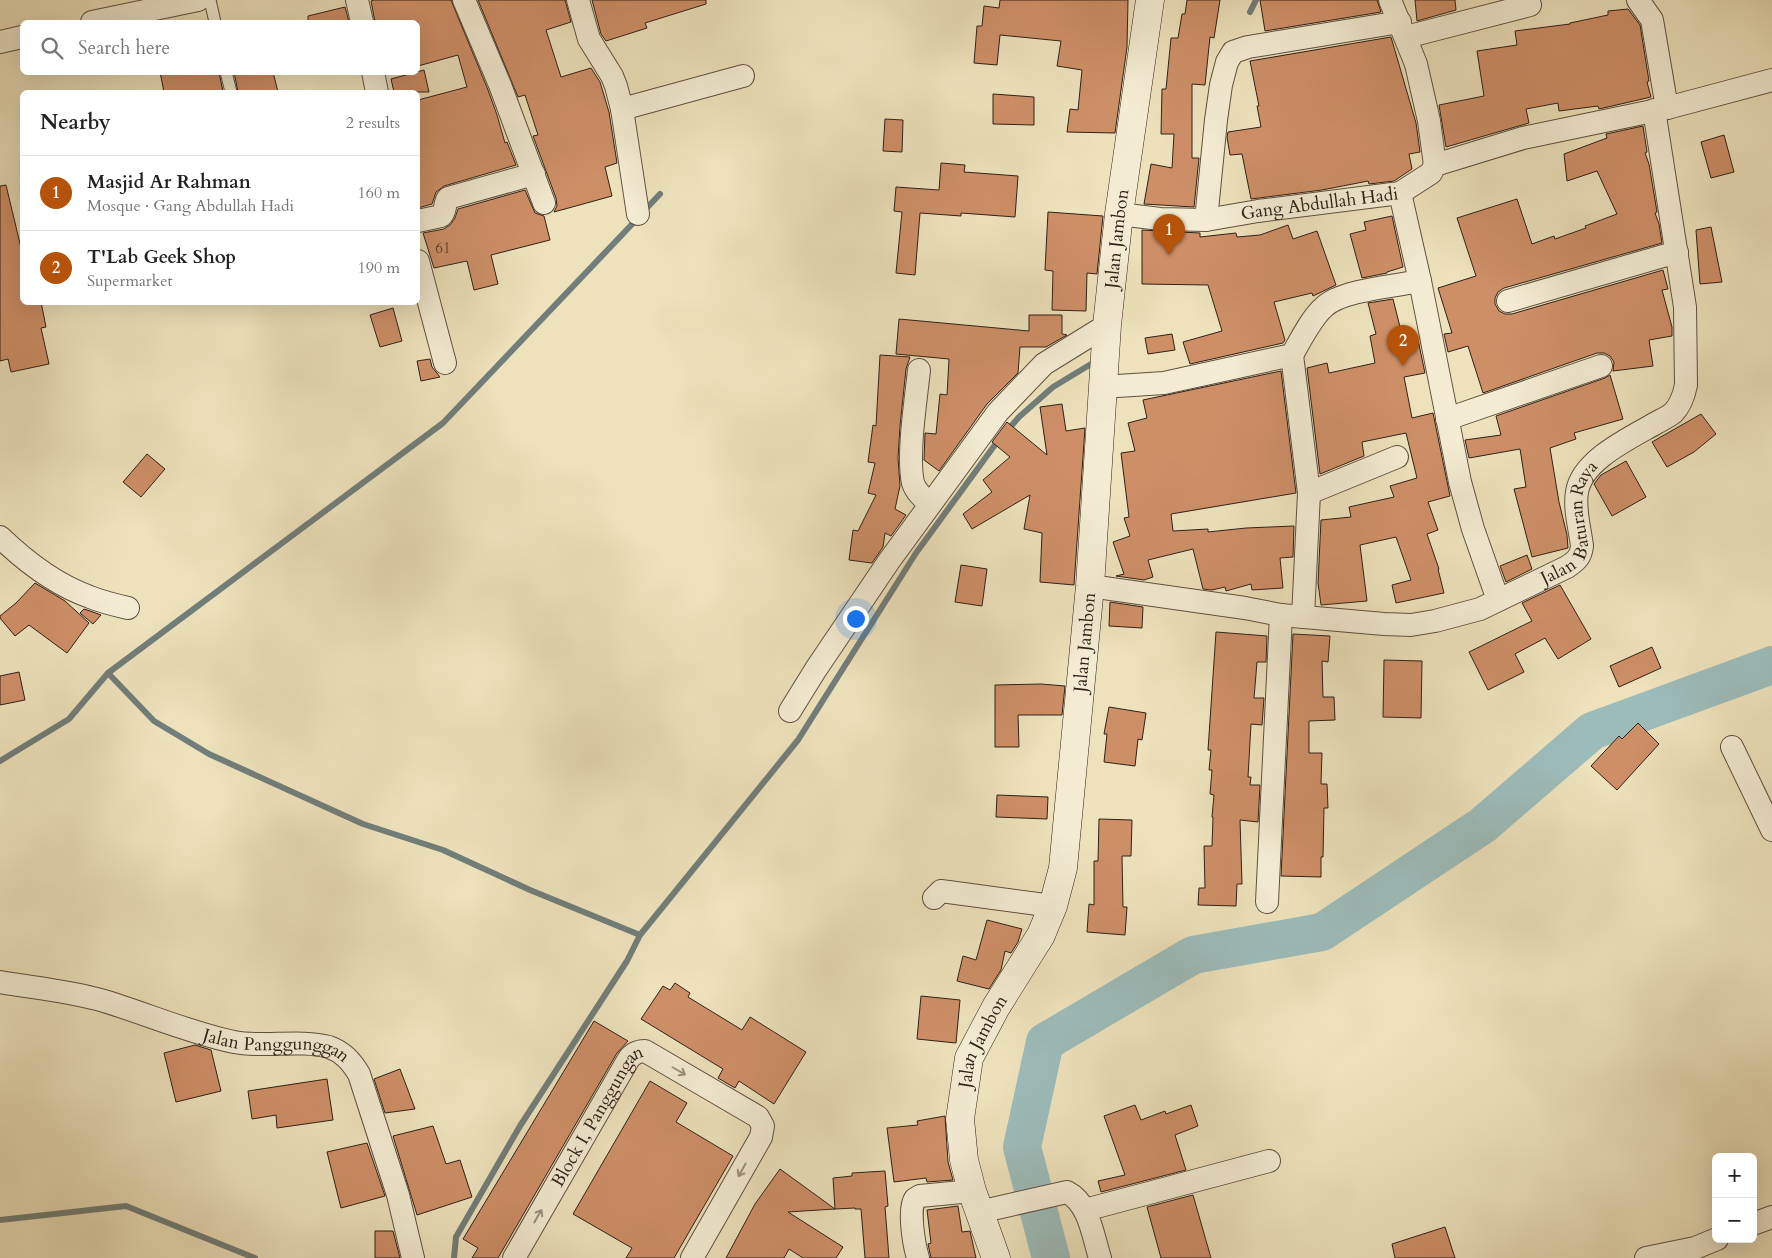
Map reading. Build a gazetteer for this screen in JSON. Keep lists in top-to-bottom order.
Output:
{
  "streets": {
    "main road": ["Jalan Jambon"],
    "street": [
      "Gang Abdullah Hadi",
      "Jalan Baturan Raya",
      "Jalan Panggunggan",
      "Block I, Panggungan"
    ]
  },
  "crossings": [
    ["Gang Abdullah Hadi", "Jalan Jambon"],
    ["Gang Abdullah Hadi", "Jalan Baturan Raya"],
    ["Jalan Jambon", "Jalan Baturan Raya"]
  ],
  "house_numbers": ["61"],
  "page": {
    "search": "Search here",
    "heading": ["Nearby", "2 results"],
    "list": [
      {
        "mark": "1",
        "name": "Masjid Ar Rahman",
        "note": "Mosque · Gang Abdullah Hadi",
        "value": "160 m"
      },
      {
        "mark": "2",
        "name": "T'Lab Geek Shop",
        "note": "Supermarket",
        "value": "190 m"
      }
    ],
    "pins": ["1", "2"],
    "map_buttons": ["+", "−"]
  }
}
